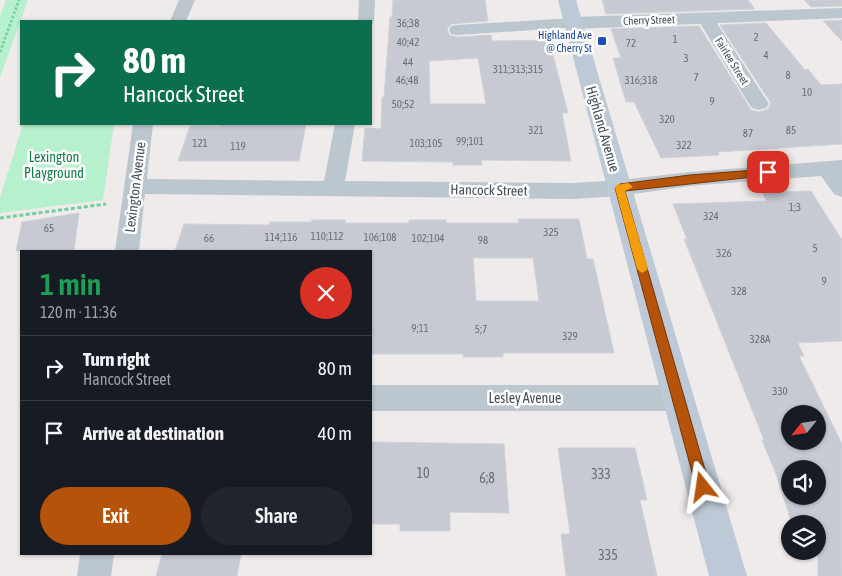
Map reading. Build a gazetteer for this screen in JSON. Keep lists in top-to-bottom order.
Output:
{
  "streets": {
    "main road": ["Highland Avenue"],
    "street": [
      "Cherry Street",
      "Fairlee Street",
      "Lexington Avenue",
      "Hancock Street",
      "Lesley Avenue"
    ]
  },
  "crossings": [
    ["Cherry Street", "Fairlee Street"],
    ["Cherry Street", "Highland Avenue"],
    ["Highland Avenue", "Hancock Street"],
    ["Highland Avenue", "Lesley Avenue"],
    ["Lexington Avenue", "Hancock Street"]
  ],
  "parks": ["Lexington Playground"],
  "places": {
    "transit": ["Highland Ave @ Cherry St"]
  },
  "house_numbers": [
    "36;38",
    "2",
    "1",
    "40;42",
    "72",
    "4",
    "3",
    "44",
    "311;313;315",
    "8",
    "7",
    "46;48",
    "316;318",
    "10",
    "9",
    "50;52",
    "320",
    "321",
    "85",
    "87",
    "99;101",
    "121",
    "103;105",
    "322",
    "119",
    "1;3",
    "324",
    "65",
    "325",
    "110;112",
    "114;116",
    "106;108",
    "66",
    "102;104",
    "98",
    "5",
    "326",
    "9",
    "328",
    "9;11",
    "5;7",
    "329",
    "328A",
    "330",
    "10",
    "333",
    "6;8",
    "335"
  ],
  "north": "bottom left",
  "page": {
    "turn": ["80 m", "Hancock Street"],
    "heading": ["1 min", "120 m · 11:36"],
    "list": [
      {
        "name": "Turn right",
        "note": "Hancock Street",
        "value": "80 m"
      },
      {
        "name": "Arrive at destination",
        "value": "40 m"
      }
    ],
    "buttons": ["Exit", "Share"]
  }
}
